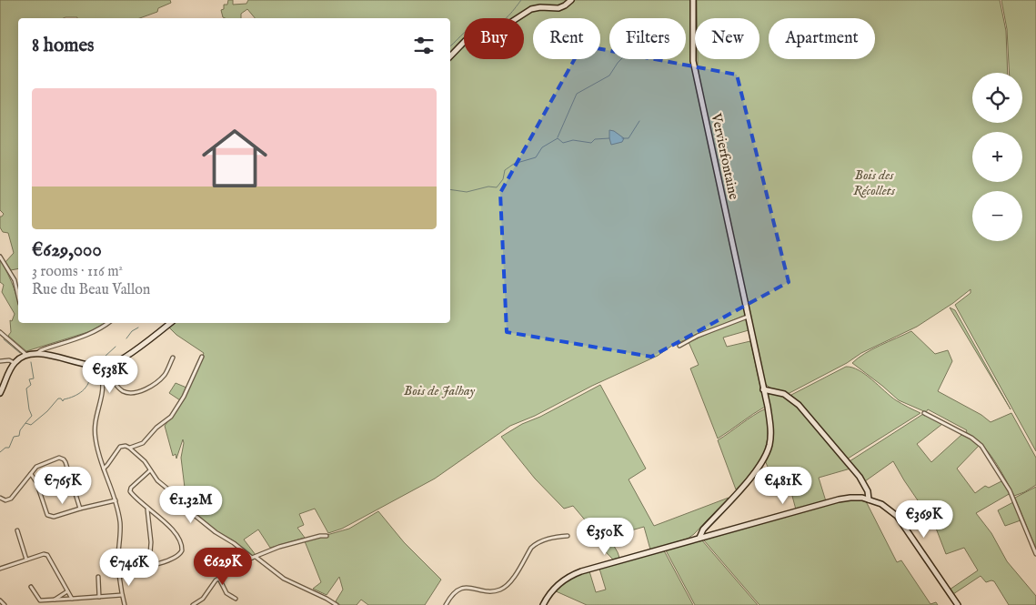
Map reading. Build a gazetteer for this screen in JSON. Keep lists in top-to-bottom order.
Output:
{
  "streets": {
    "main road": ["Vervierfontaine"]
  },
  "parks": ["Bois des Récollets", "Bois de Jalhay"],
  "page": {
    "chip": [
      "Buy",
      "Rent",
      "Filters",
      "New",
      "Apartment"
    ],
    "heading": "8 homes",
    "map_buttons": ["+", "−"],
    "list": [
      {
        "name": "€629,000",
        "note": "3 rooms · 116 m² · Rue du Beau Vallon"
      }
    ],
    "price": [
      "€538K",
      "€765K",
      "€481K",
      "€1.32M",
      "€369K",
      "€350K",
      "€629K",
      "€746K"
    ]
  }
}
